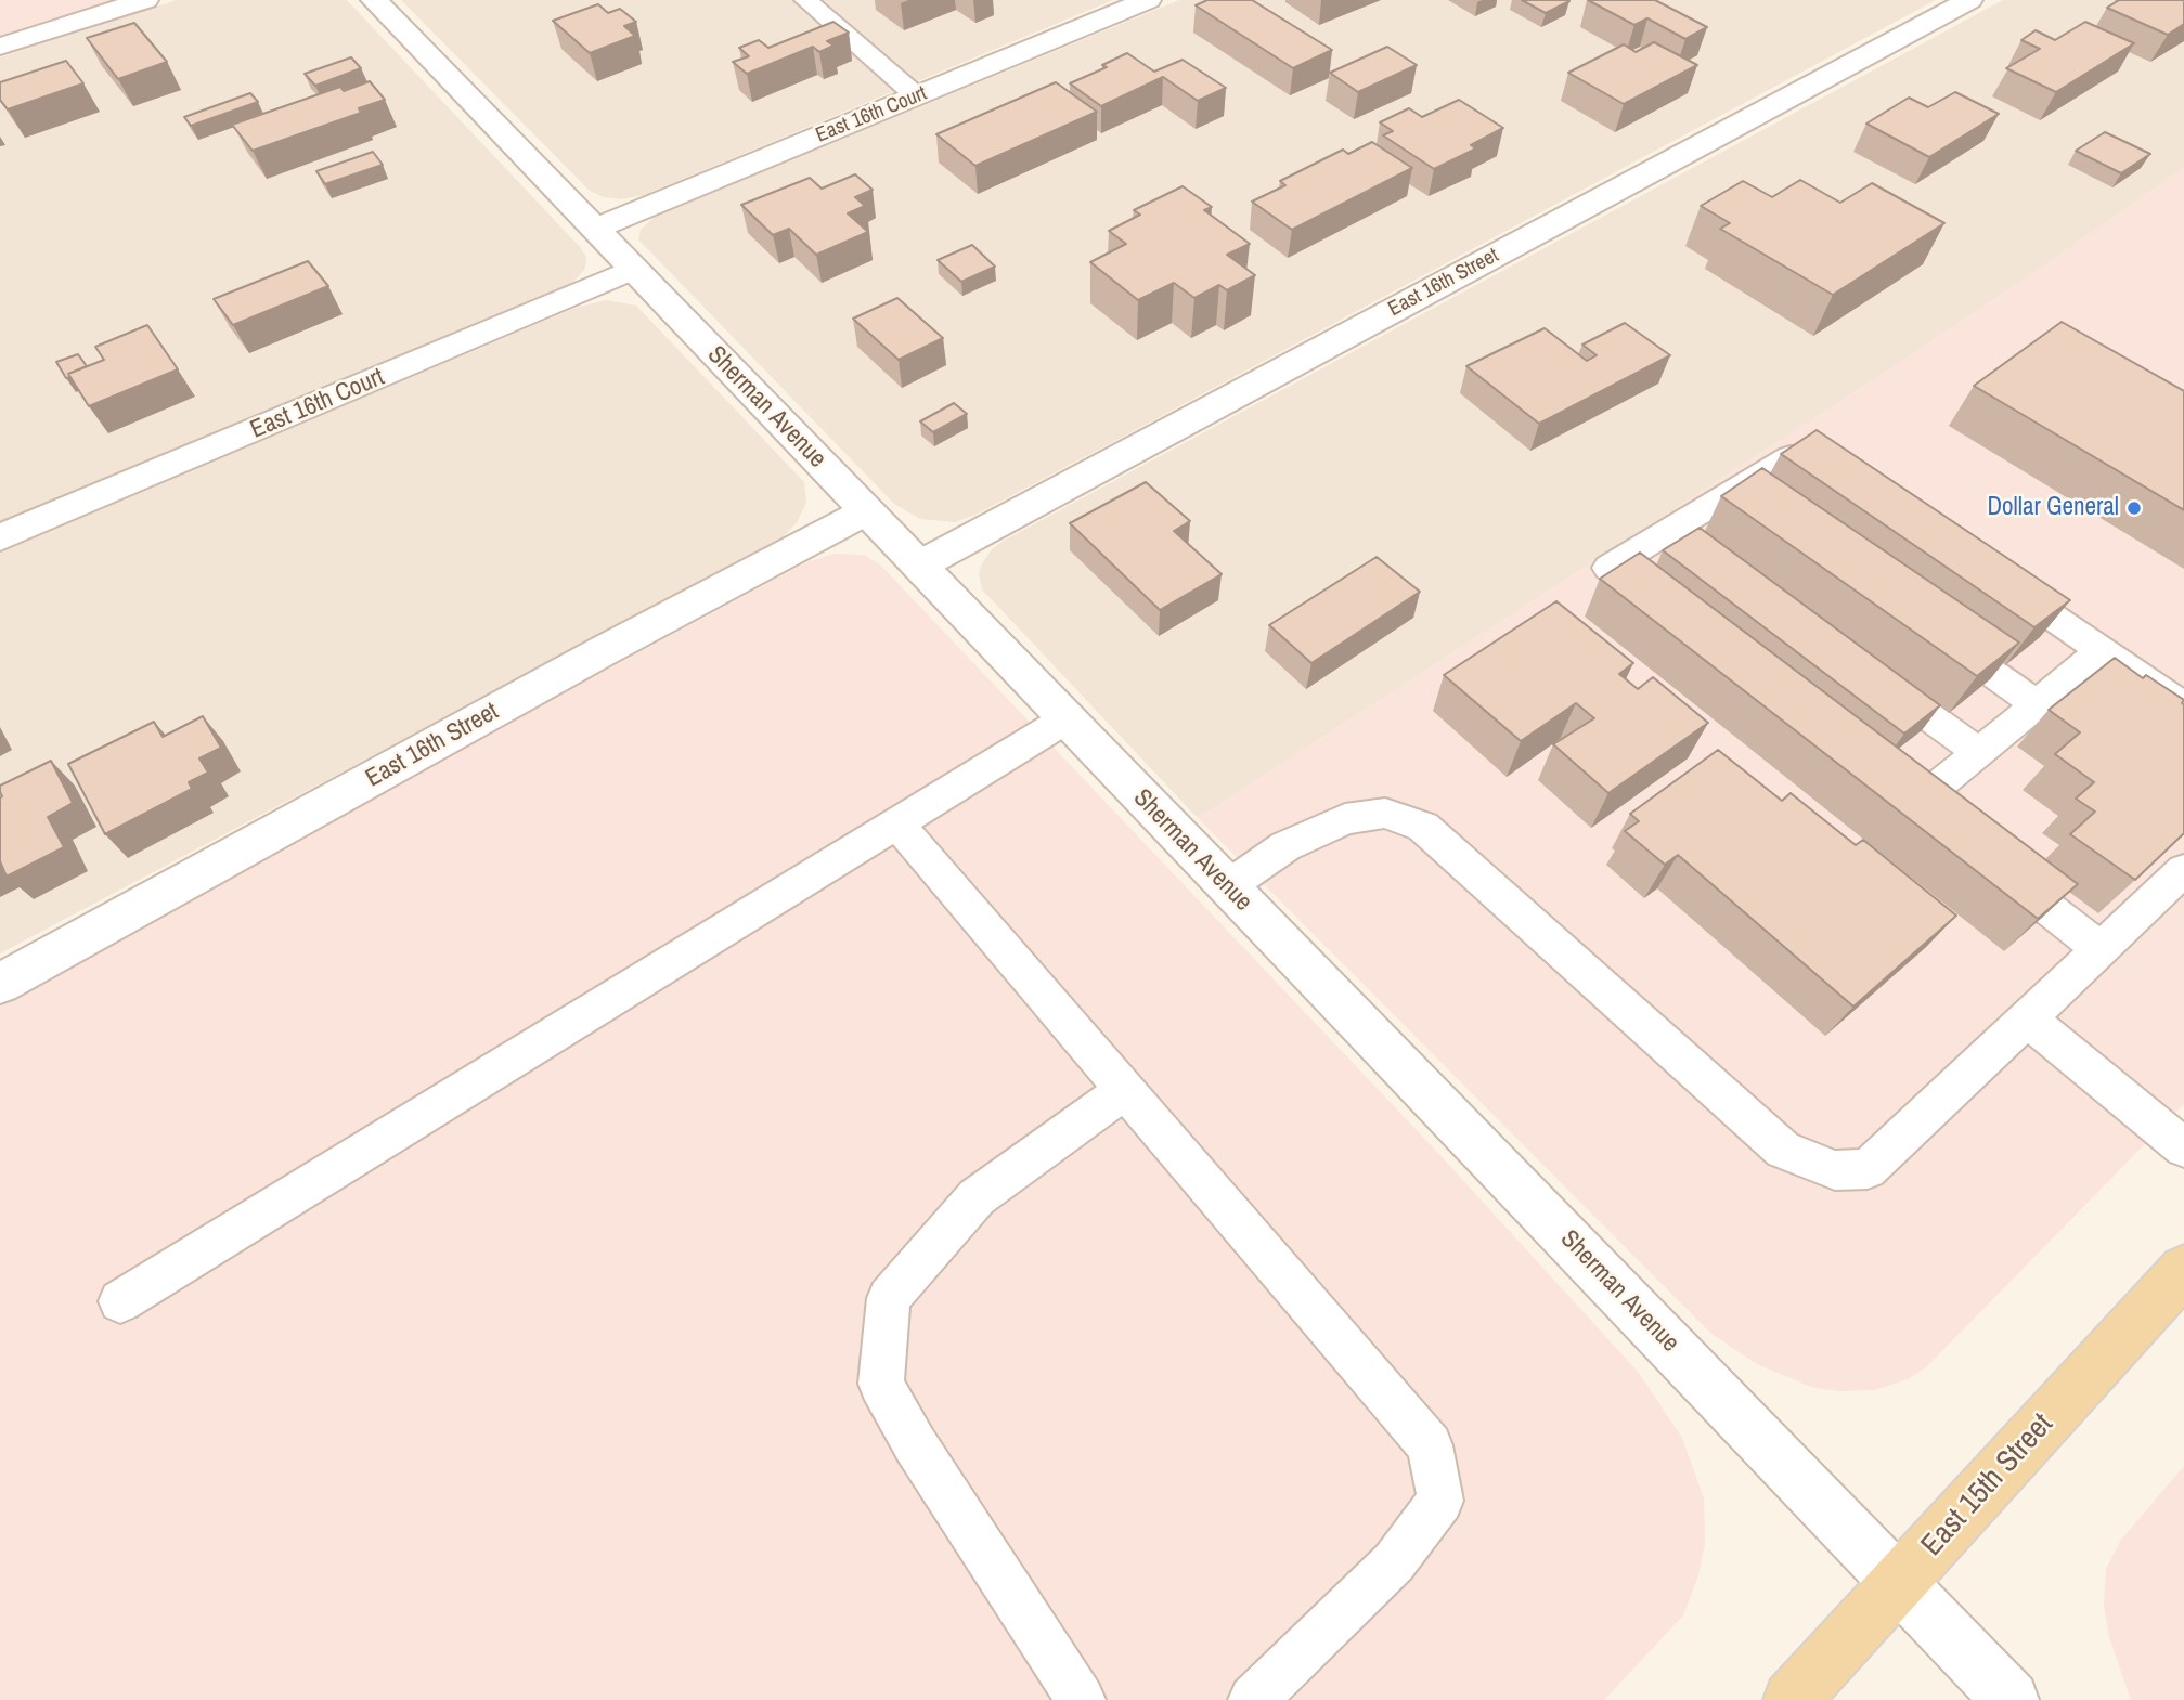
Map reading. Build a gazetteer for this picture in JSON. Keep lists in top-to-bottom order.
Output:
{
  "streets": {
    "main road": ["East 15th Street"],
    "street": ["East 16th Court", "East 16th Street", "Sherman Avenue"]
  },
  "crossings": [
    ["East 16th Court", "Sherman Avenue"],
    ["East 16th Street", "Sherman Avenue"],
    ["Sherman Avenue", "East 15th Street"]
  ],
  "places": ["Dollar General"]
}
